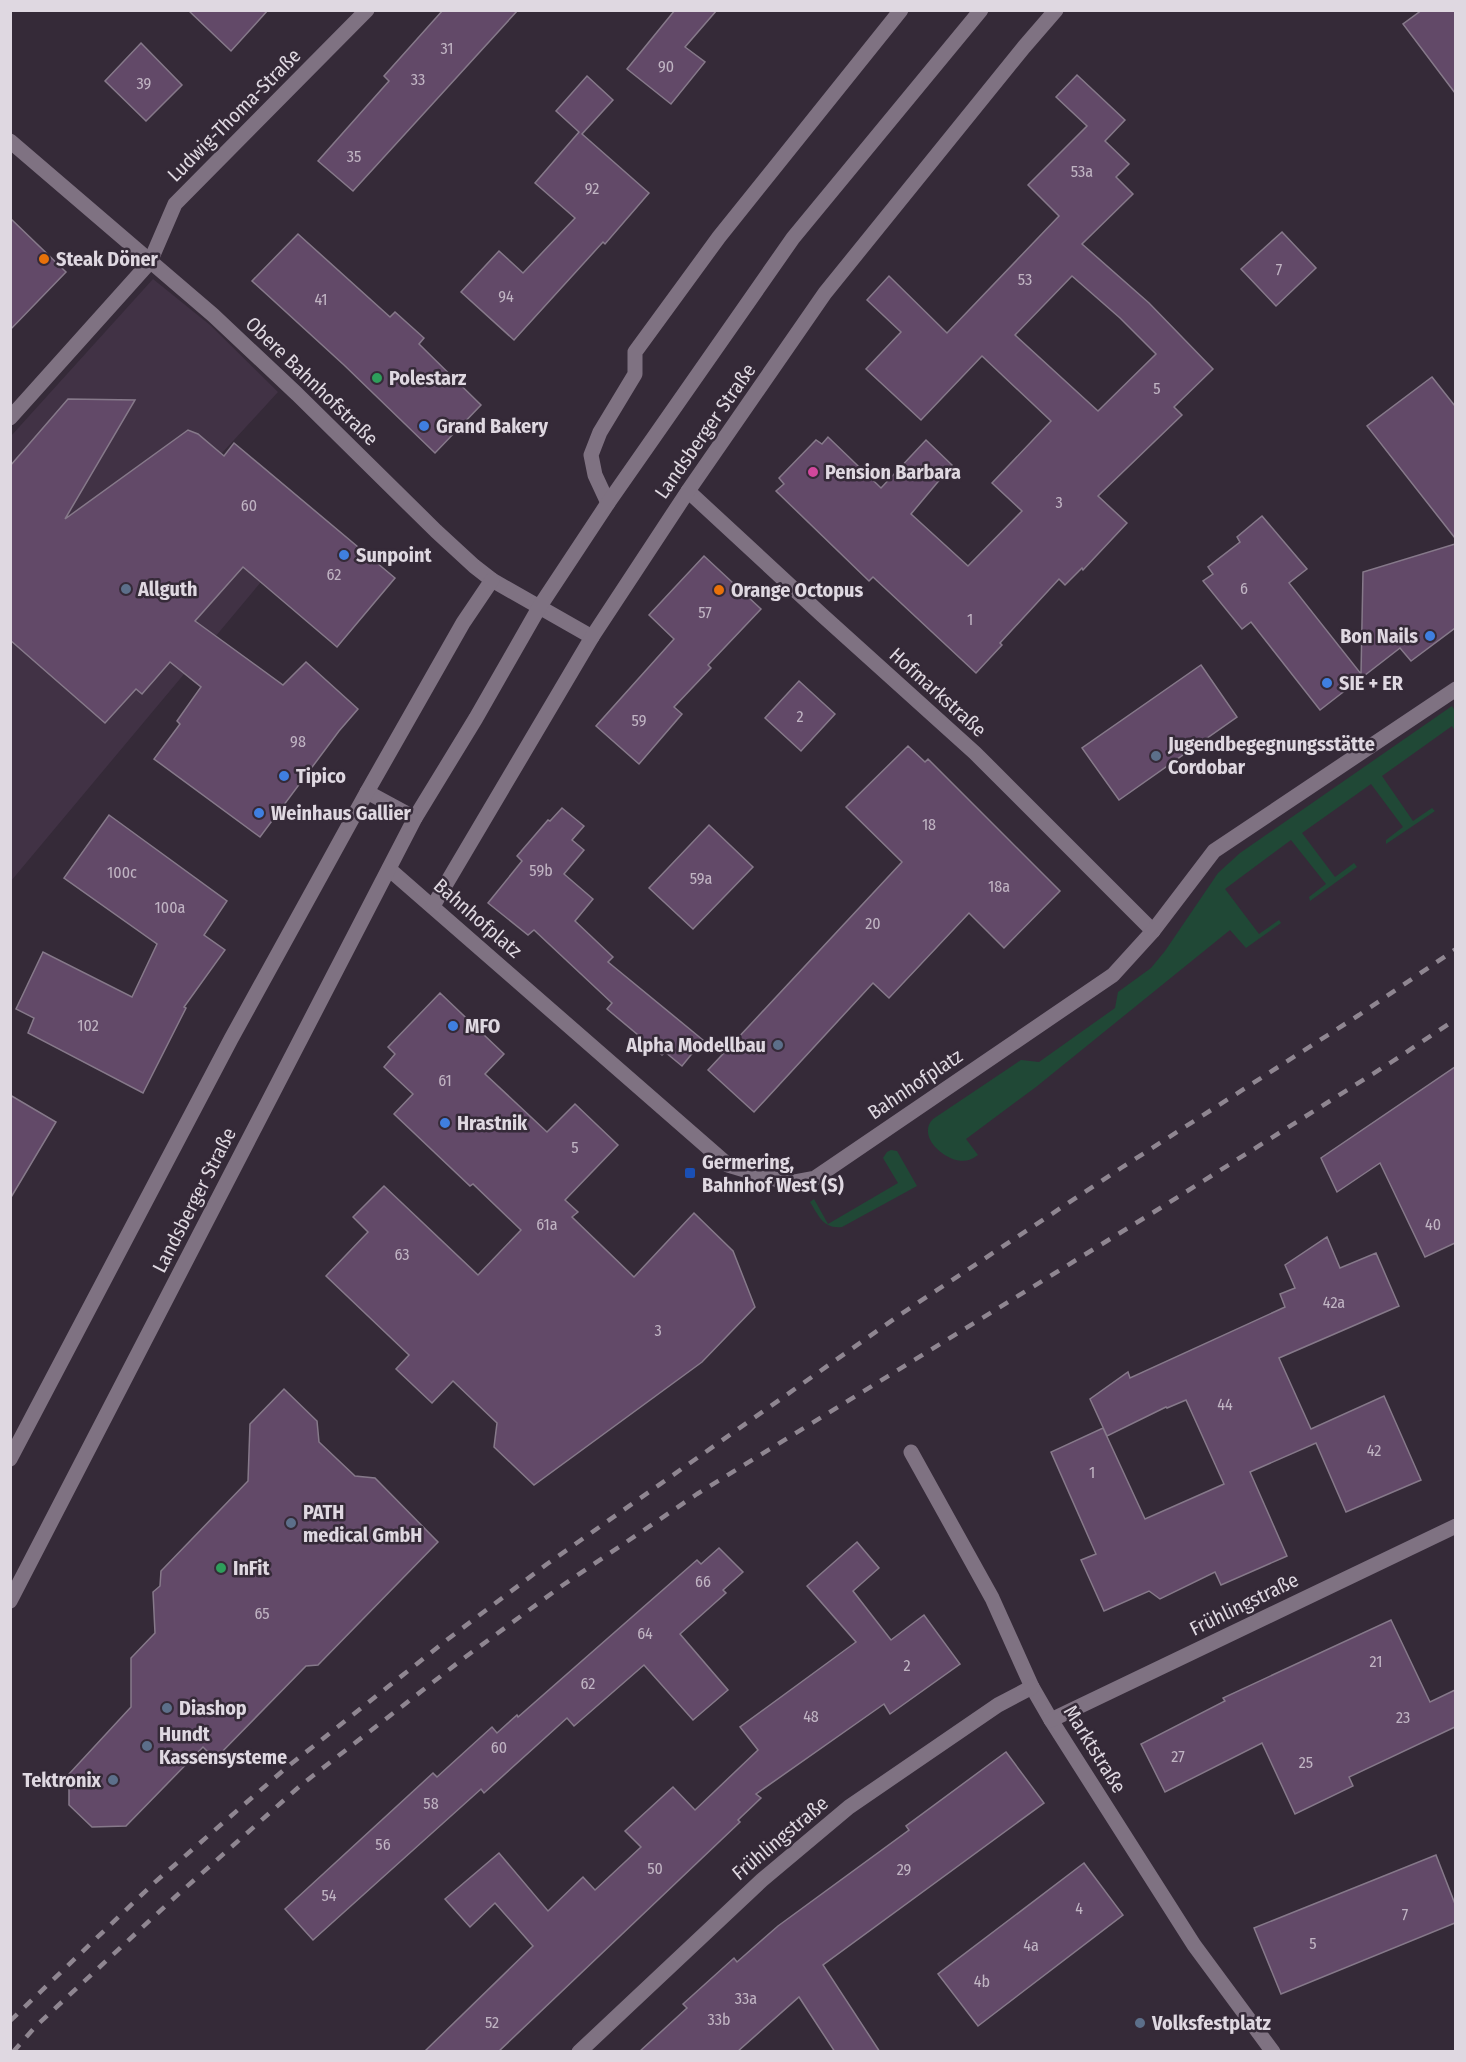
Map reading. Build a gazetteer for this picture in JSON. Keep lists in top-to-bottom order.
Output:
{
  "streets": {
    "street": [
      "Ludwig-Thoma-Straße",
      "Obere Bahnhofstraße",
      "Landsberger Straße",
      "Hofmarkstraße",
      "Bahnhofplatz",
      "Frühlingstraße",
      "Marktstraße"
    ]
  },
  "crossings": [
    ["Ludwig-Thoma-Straße", "Obere Bahnhofstraße"],
    ["Obere Bahnhofstraße", "Landsberger Straße"],
    ["Landsberger Straße", "Hofmarkstraße"],
    ["Landsberger Straße", "Bahnhofplatz"],
    ["Hofmarkstraße", "Bahnhofplatz"],
    ["Frühlingstraße", "Marktstraße"]
  ],
  "places": {
    "other": [
      "Steak Döner",
      "Polestarz",
      "Grand Bakery",
      "Pension Barbara",
      "Sunpoint",
      "Allguth",
      "Orange Octopus",
      "Bon Nails",
      "SIE + ER",
      "Jugendbegegnungsstätte Cordobar",
      "Tipico",
      "Weinhaus Gallier",
      "MFO",
      "Alpha Modellbau",
      "Hrastnik",
      "PATH medical GmbH",
      "InFit",
      "Diashop",
      "Hundt Kassensysteme",
      "Tektronix",
      "Volksfestplatz"
    ],
    "transit": ["Germering, Bahnhof West (S)"]
  },
  "house_numbers": [
    "31",
    "90",
    "33",
    "39",
    "35",
    "53a",
    "92",
    "7",
    "53",
    "94",
    "41",
    "5",
    "3",
    "60",
    "62",
    "6",
    "57",
    "1",
    "2",
    "59",
    "98",
    "18",
    "59b",
    "100c",
    "59a",
    "18a",
    "100a",
    "20",
    "102",
    "61",
    "5",
    "61a",
    "40",
    "63",
    "42a",
    "3",
    "44",
    "42",
    "1",
    "66",
    "65",
    "64",
    "21",
    "2",
    "62",
    "48",
    "23",
    "60",
    "27",
    "25",
    "58",
    "56",
    "50",
    "29",
    "54",
    "4",
    "7",
    "5",
    "4a",
    "4b",
    "33a",
    "33b",
    "52"
  ]
}
